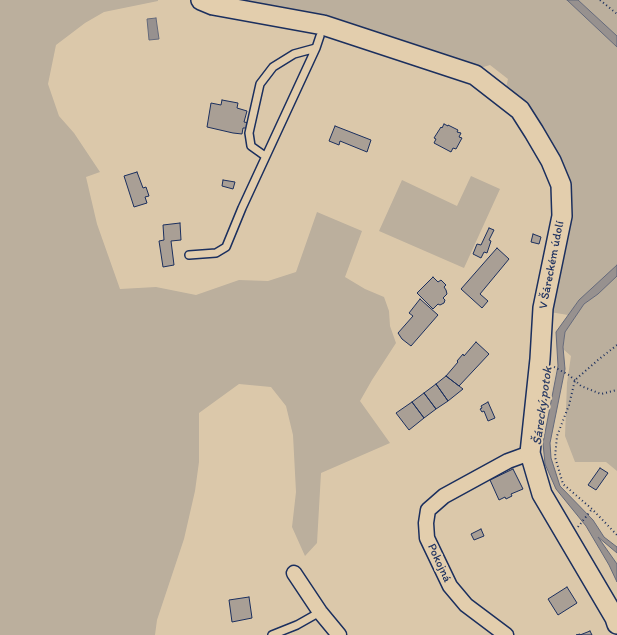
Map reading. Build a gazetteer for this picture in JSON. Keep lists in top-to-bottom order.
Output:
{
  "streets": {
    "street": ["V Šáreckém údolí", "Pokojná"]
  },
  "crossings": [
    ["V Šáreckém údolí", "Pokojná"]
  ],
  "water": ["Šárecký potok"]
}
